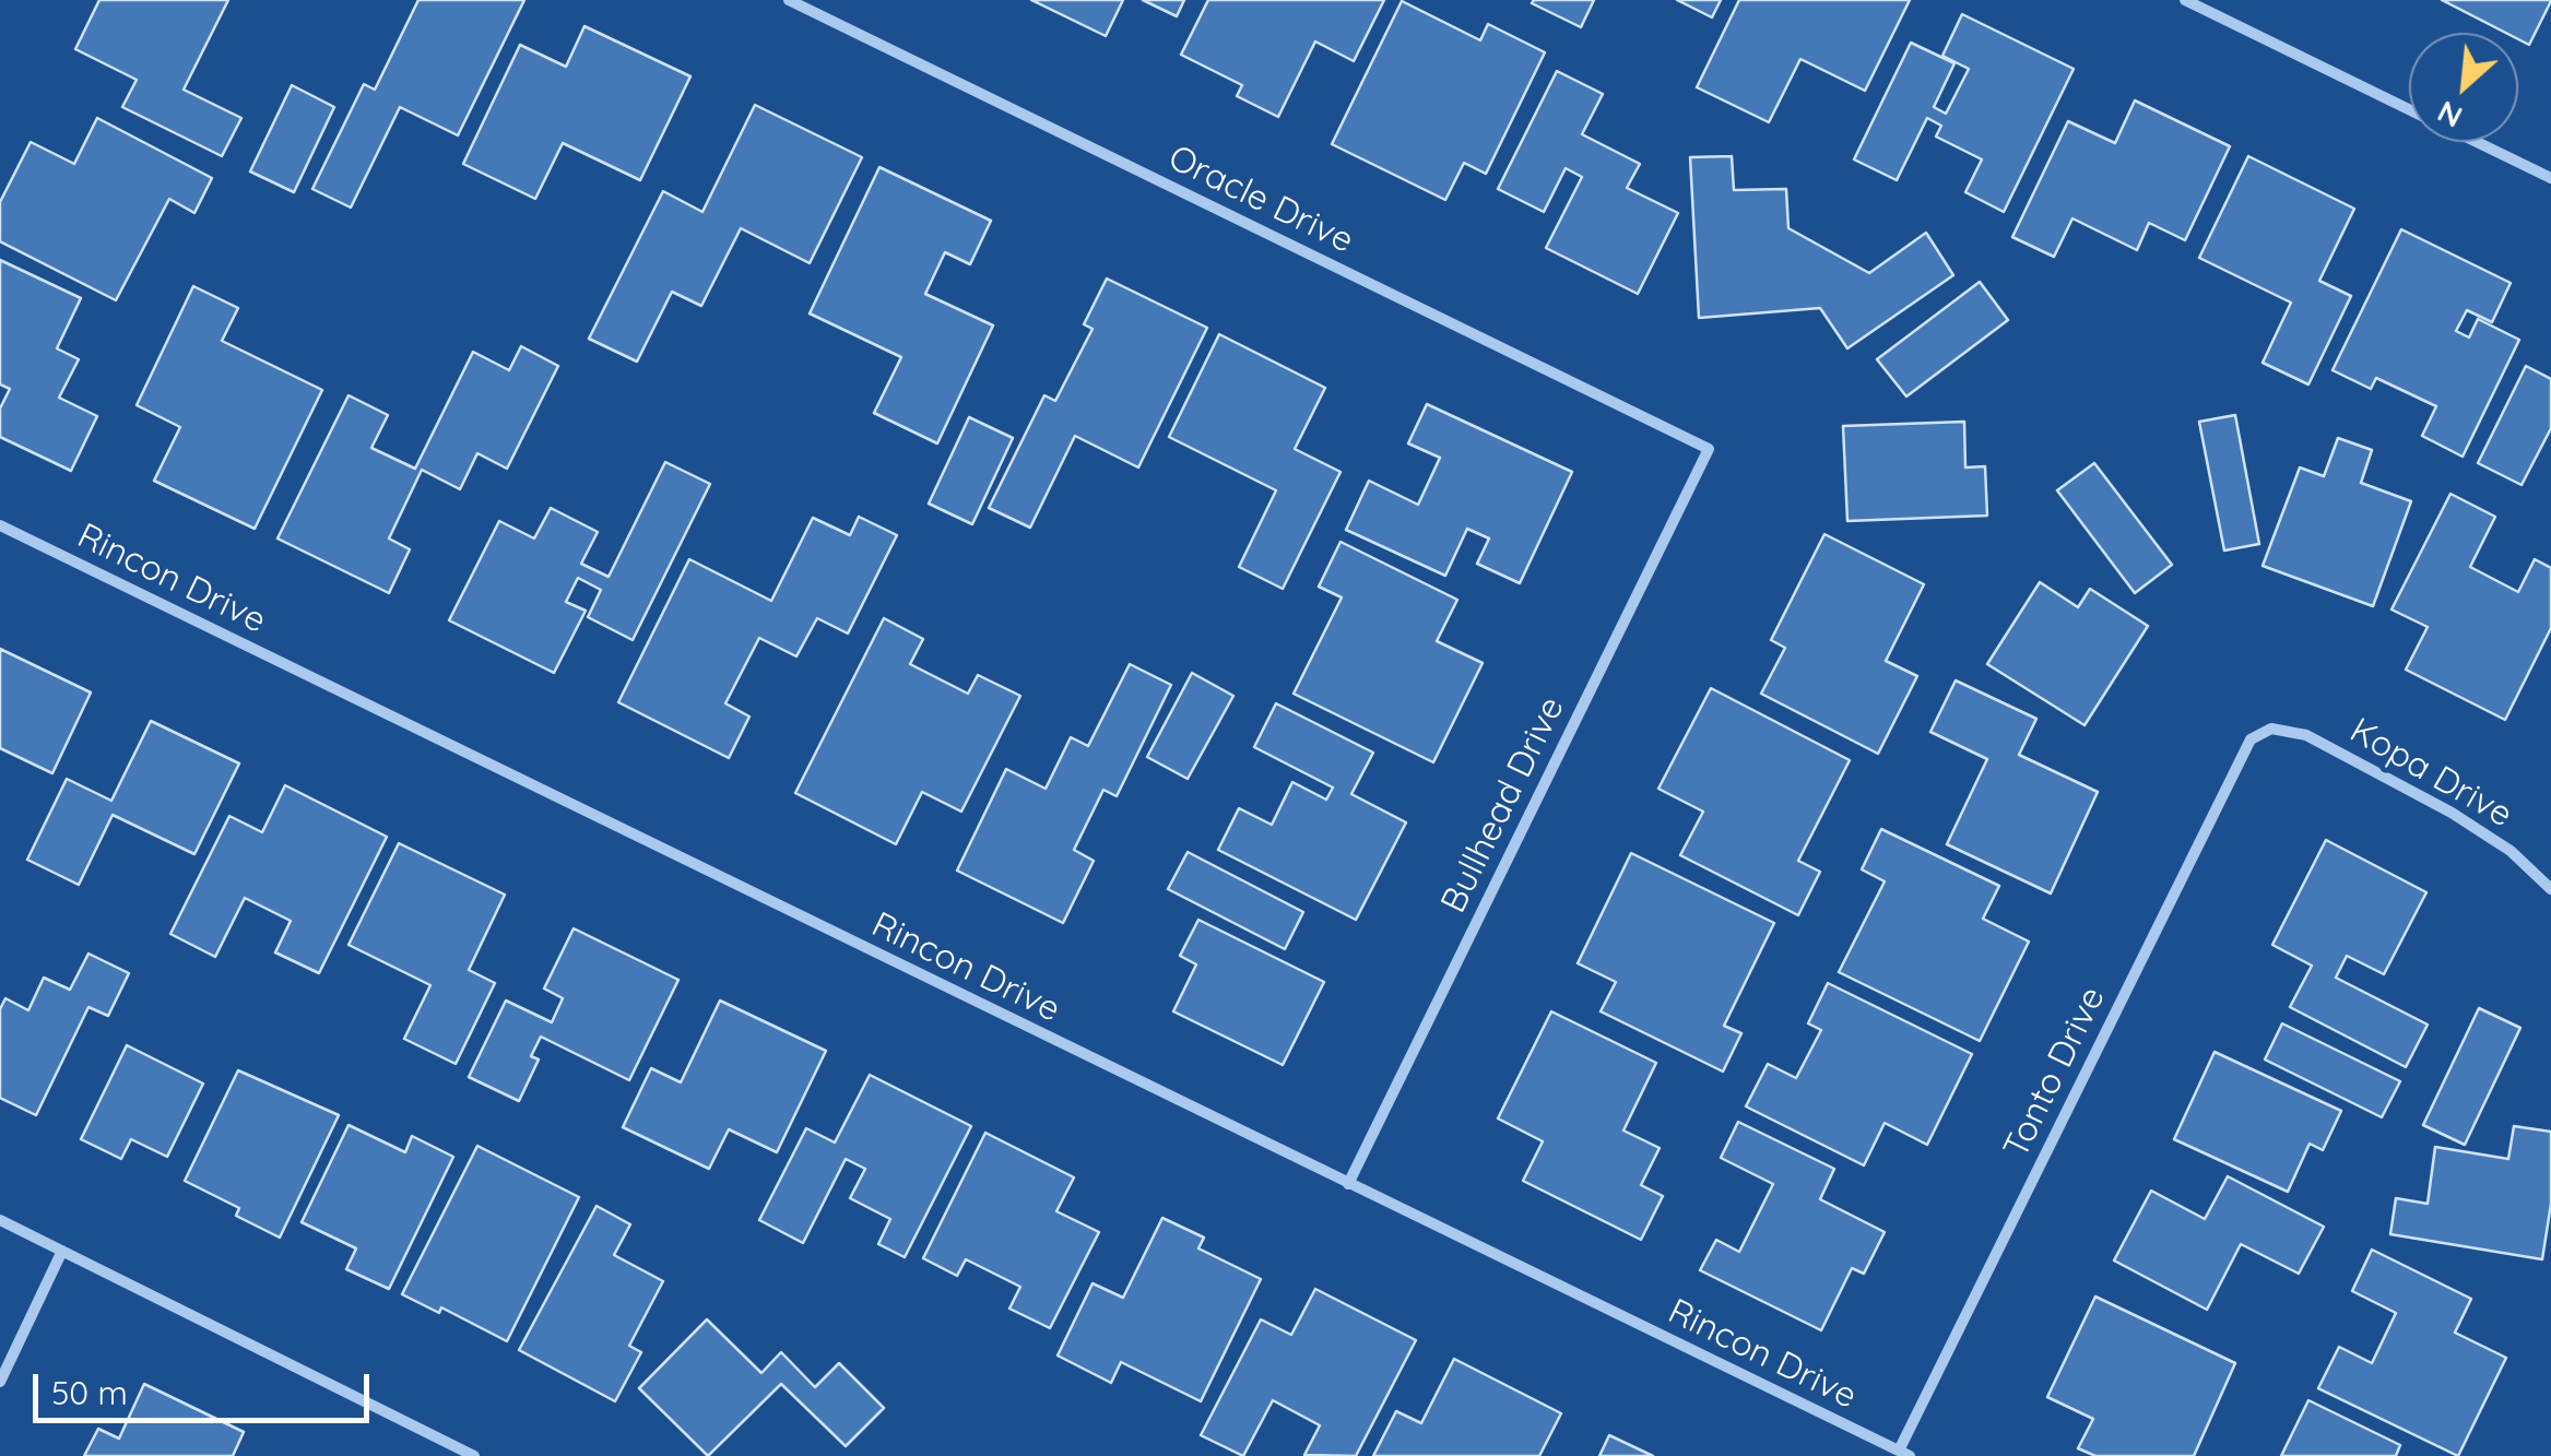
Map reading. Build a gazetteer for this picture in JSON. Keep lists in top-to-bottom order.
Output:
{
  "streets": {
    "street": [
      "Oracle Drive",
      "Rincon Drive",
      "Kopa Drive",
      "Bullhead Drive",
      "Tonto Drive"
    ]
  },
  "crossings": [
    ["Oracle Drive", "Bullhead Drive"],
    ["Rincon Drive", "Bullhead Drive"],
    ["Rincon Drive", "Tonto Drive"],
    ["Kopa Drive", "Tonto Drive"]
  ],
  "scale_bar": "50 m",
  "north": "bottom left"
}
